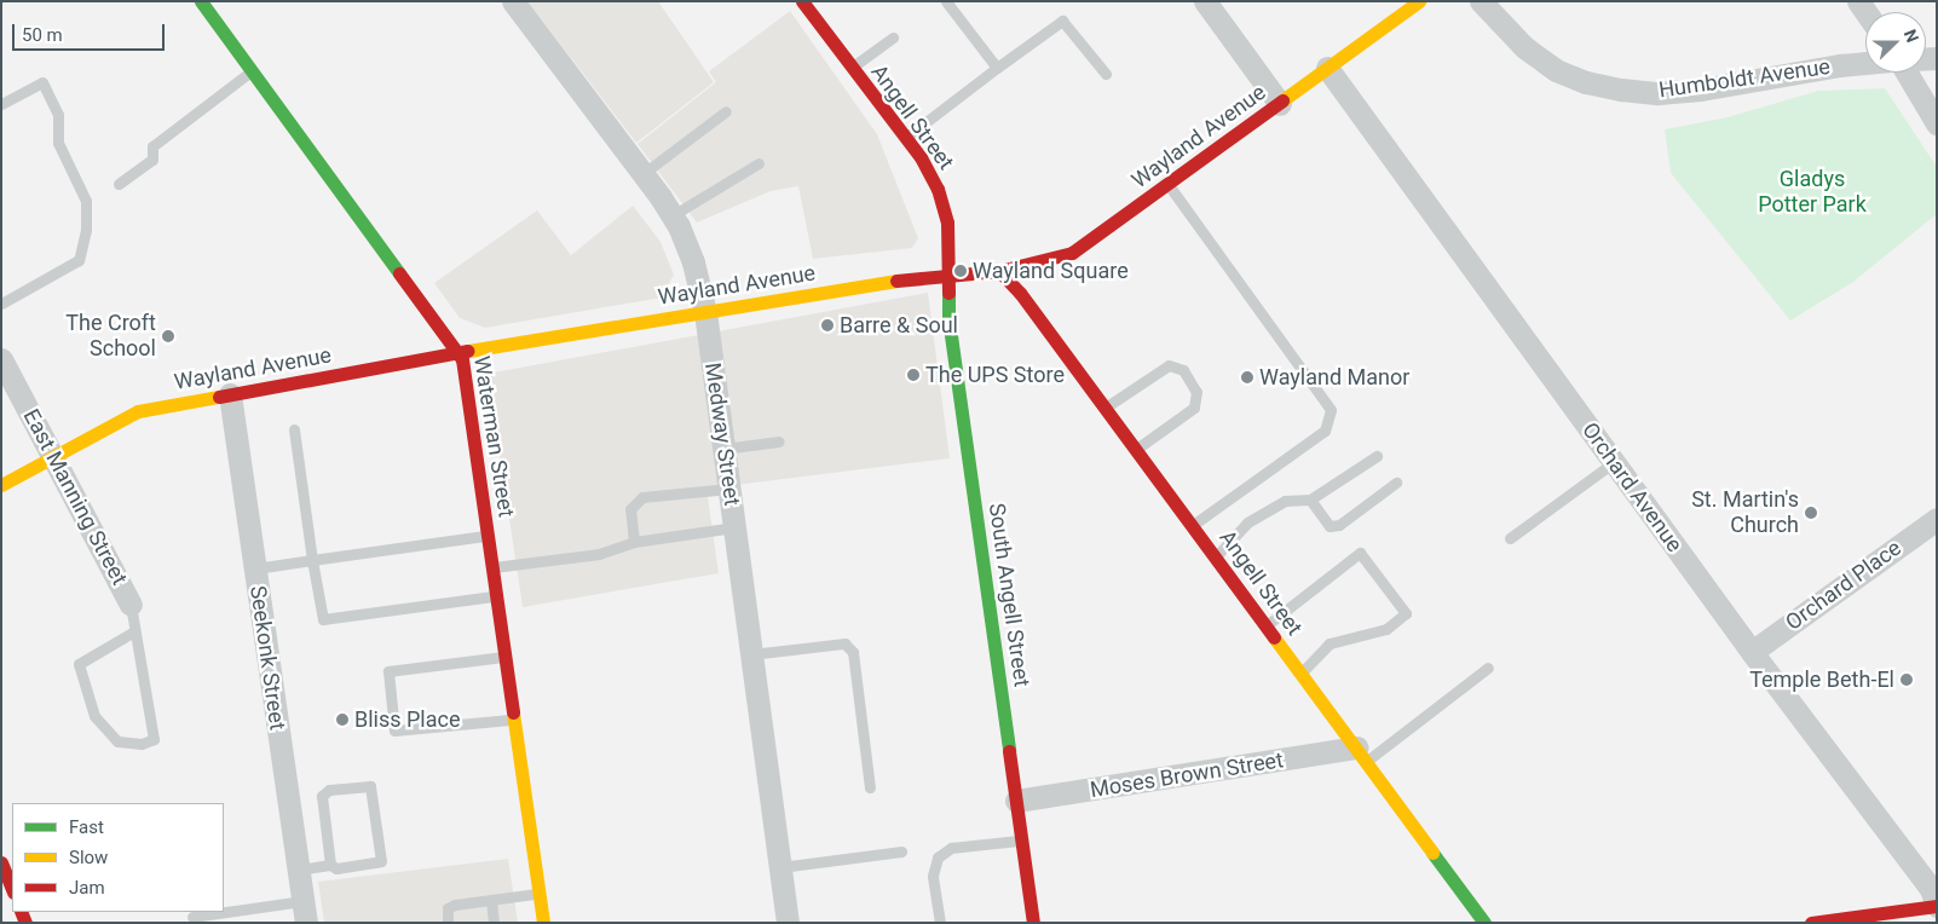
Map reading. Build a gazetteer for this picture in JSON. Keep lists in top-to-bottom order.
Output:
{
  "streets": {
    "street": [
      "Humboldt Avenue",
      "Angell Street",
      "Wayland Avenue",
      "Medway Street",
      "Waterman Street",
      "Orchard Avenue",
      "East Manning Street",
      "Orchard Place",
      "South Angell Street",
      "Seekonk Street",
      "Moses Brown Street"
    ]
  },
  "crossings": [
    ["Angell Street", "Wayland Avenue"],
    ["Angell Street", "South Angell Street"],
    ["Angell Street", "Moses Brown Street"],
    ["Wayland Avenue", "Medway Street"],
    ["Wayland Avenue", "Waterman Street"],
    ["Wayland Avenue", "Orchard Avenue"],
    ["Wayland Avenue", "East Manning Street"],
    ["Wayland Avenue", "South Angell Street"],
    ["Wayland Avenue", "Seekonk Street"],
    ["Orchard Avenue", "Orchard Place"],
    ["South Angell Street", "Moses Brown Street"]
  ],
  "parks": ["Gladys Potter Park"],
  "places": [
    "Wayland Square",
    "Barre & Soul",
    "The Croft School",
    "The UPS Store",
    "Wayland Manor",
    "St. Martin's Church",
    "Temple Beth-El",
    "Bliss Place"
  ],
  "legend": ["Fast", "Slow", "Jam"],
  "scale_bar": "50 m",
  "north": "right"
}
